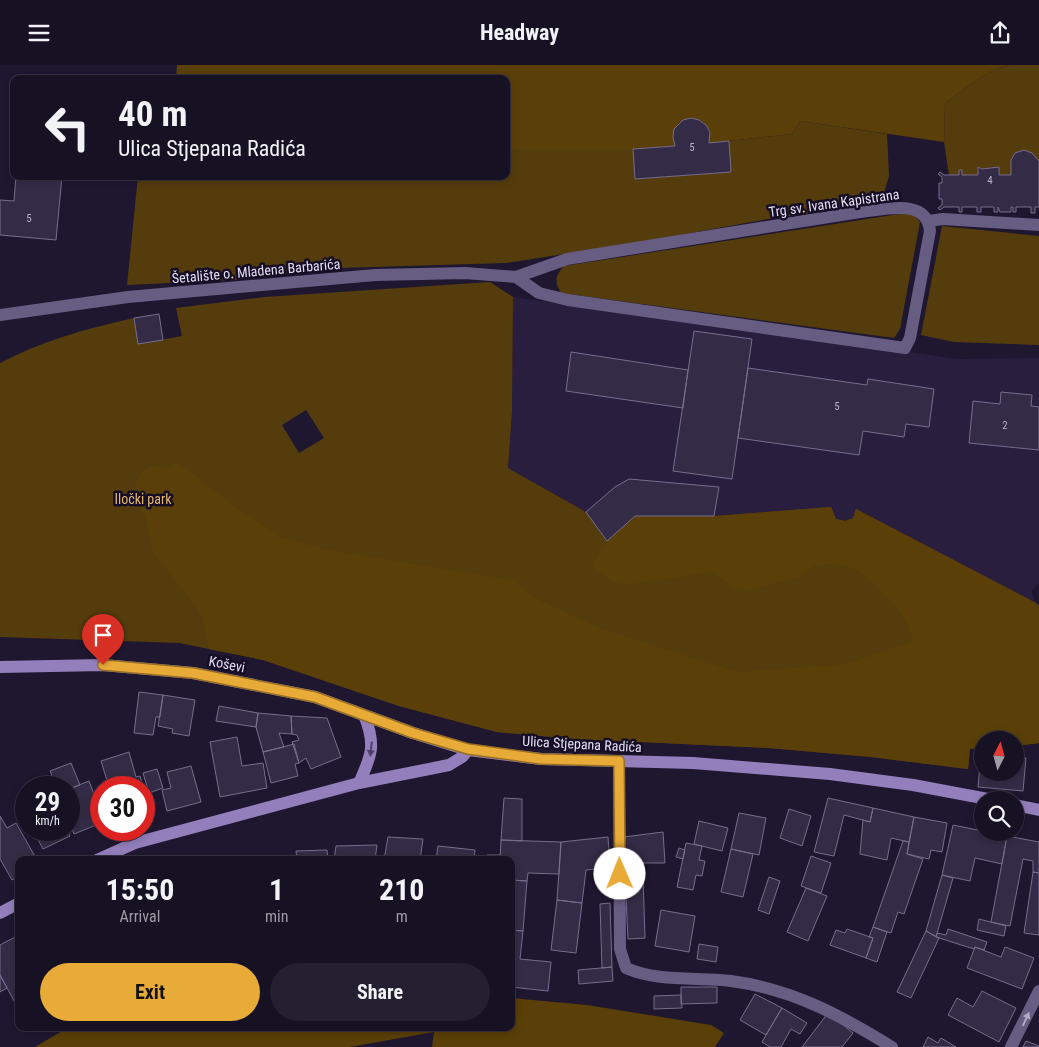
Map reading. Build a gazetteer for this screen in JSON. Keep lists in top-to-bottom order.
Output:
{
  "streets": {
    "main road": ["Koševi", "Ulica Stjepana Radića"],
    "street": ["Trg sv. Ivana Kapistrana", "Šetalište o. Mladena Barbarića"]
  },
  "crossings": [
    ["Trg sv. Ivana Kapistrana", "Šetalište o. Mladena Barbarića"],
    ["Koševi", "Ulica Stjepana Radića"]
  ],
  "parks": ["Iločki park"],
  "house_numbers": [
    "5",
    "4",
    "5",
    "5",
    "2"
  ],
  "north": "top",
  "page": {
    "header": "Headway",
    "turn": ["40 m", "Ulica Stjepana Radića"],
    "speed": "29 km/h",
    "limit": "30",
    "eta": [
      "15:50",
      "Arrival",
      "1",
      "min",
      "210",
      "m"
    ],
    "buttons": ["Exit", "Share"]
  }
}
